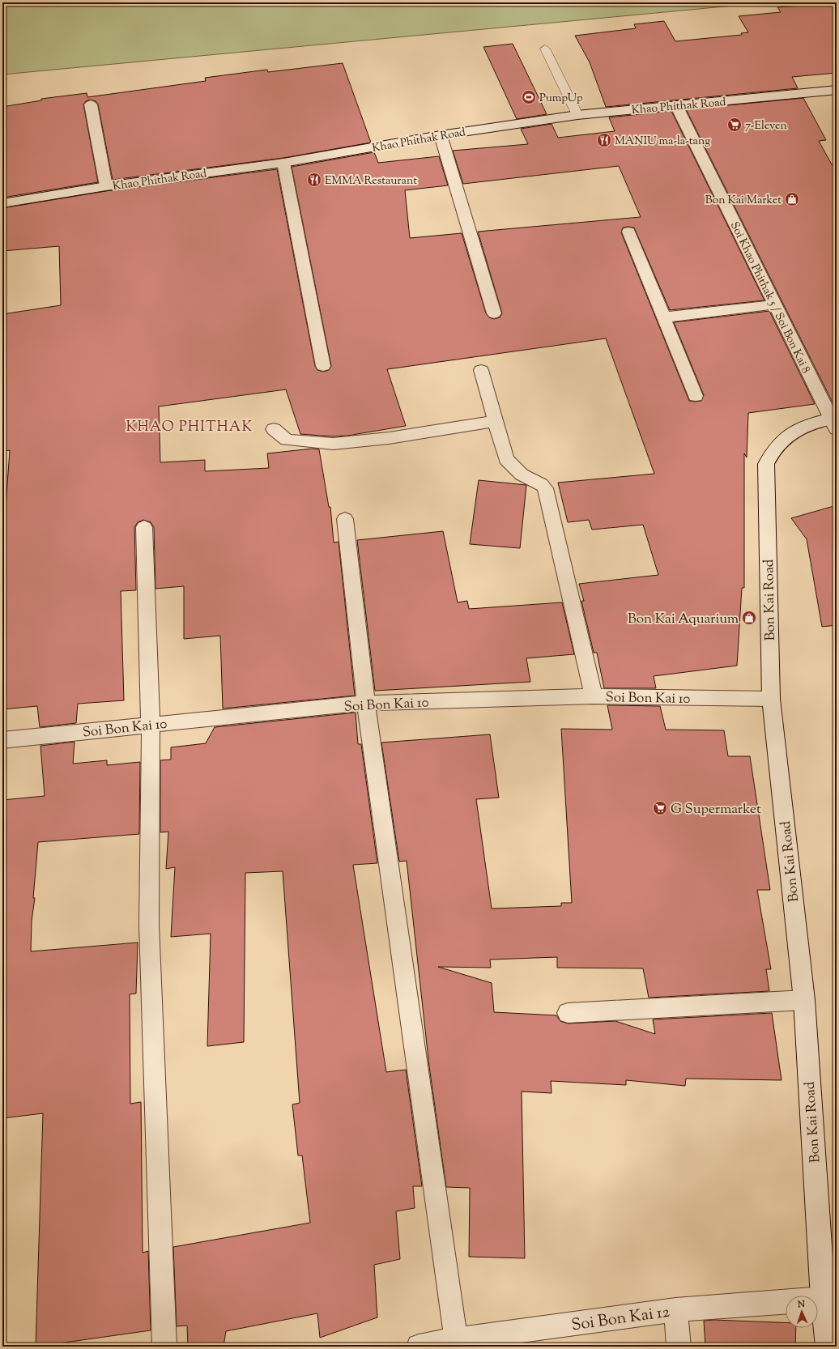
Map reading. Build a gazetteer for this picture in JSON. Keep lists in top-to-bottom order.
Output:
{
  "streets": {
    "street": [
      "Khao Phithak Road",
      "Soi Khao Phithak 5 / Soi Bon Kai 8",
      "Bon Kai Road",
      "Soi Bon Kai 10",
      "Soi Bon Kai 12"
    ]
  },
  "crossings": [
    ["Khao Phithak Road", "Soi Khao Phithak 5 / Soi Bon Kai 8"],
    ["Soi Khao Phithak 5 / Soi Bon Kai 8", "Bon Kai Road"],
    ["Bon Kai Road", "Soi Bon Kai 10"],
    ["Bon Kai Road", "Soi Bon Kai 12"]
  ],
  "districts": ["KHAO PHITHAK"],
  "places": {
    "sports": ["PumpUp"],
    "supermarket": ["7-Eleven", "G Supermarket"],
    "restaurant": ["MANIU ma-la-tang", "EMMA Restaurant"],
    "shop": ["Bon Kai Market", "Bon Kai Aquarium"]
  },
  "north": "top"
}
